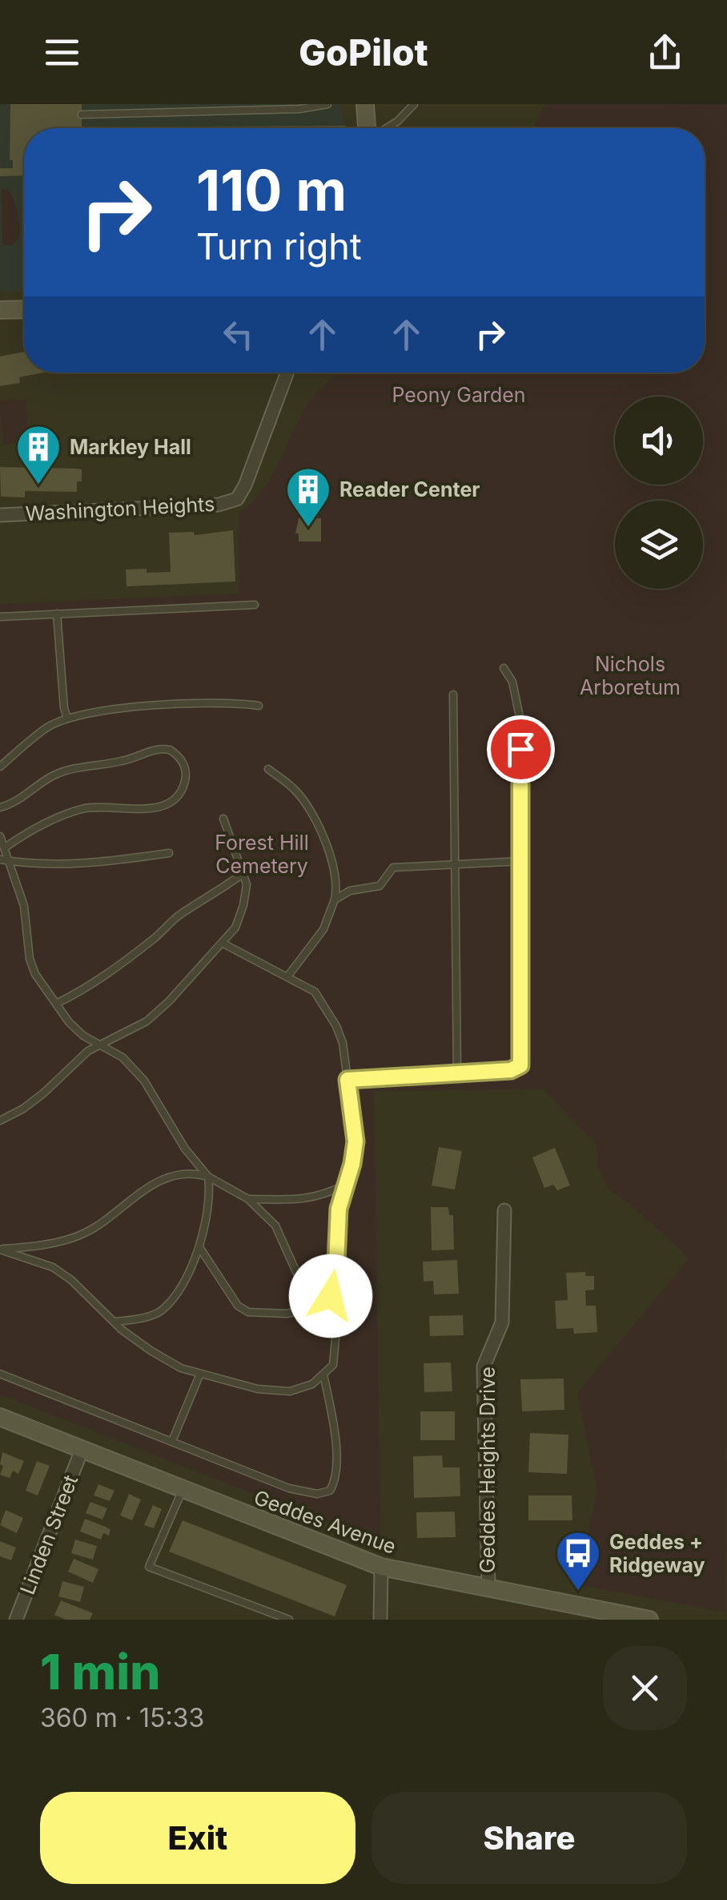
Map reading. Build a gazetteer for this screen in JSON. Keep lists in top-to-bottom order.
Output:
{
  "streets": {
    "main road": ["Geddes Avenue"],
    "street": ["Washington Heights", "Geddes Heights Drive", "Linden Street"]
  },
  "crossings": [
    ["Geddes Heights Drive", "Geddes Avenue"],
    ["Geddes Avenue", "Linden Street"]
  ],
  "parks": ["Peony Garden", "Nichols Arboretum", "Forest Hill Cemetery"],
  "places": {
    "building": ["Markley Hall", "Reader Center"],
    "bus stop": ["Geddes + Ridgeway"]
  },
  "page": {
    "header": "GoPilot",
    "turn": ["110 m", "Turn right"],
    "heading": ["1 min", "360 m · 15:33"],
    "buttons": ["Exit", "Share"]
  }
}
